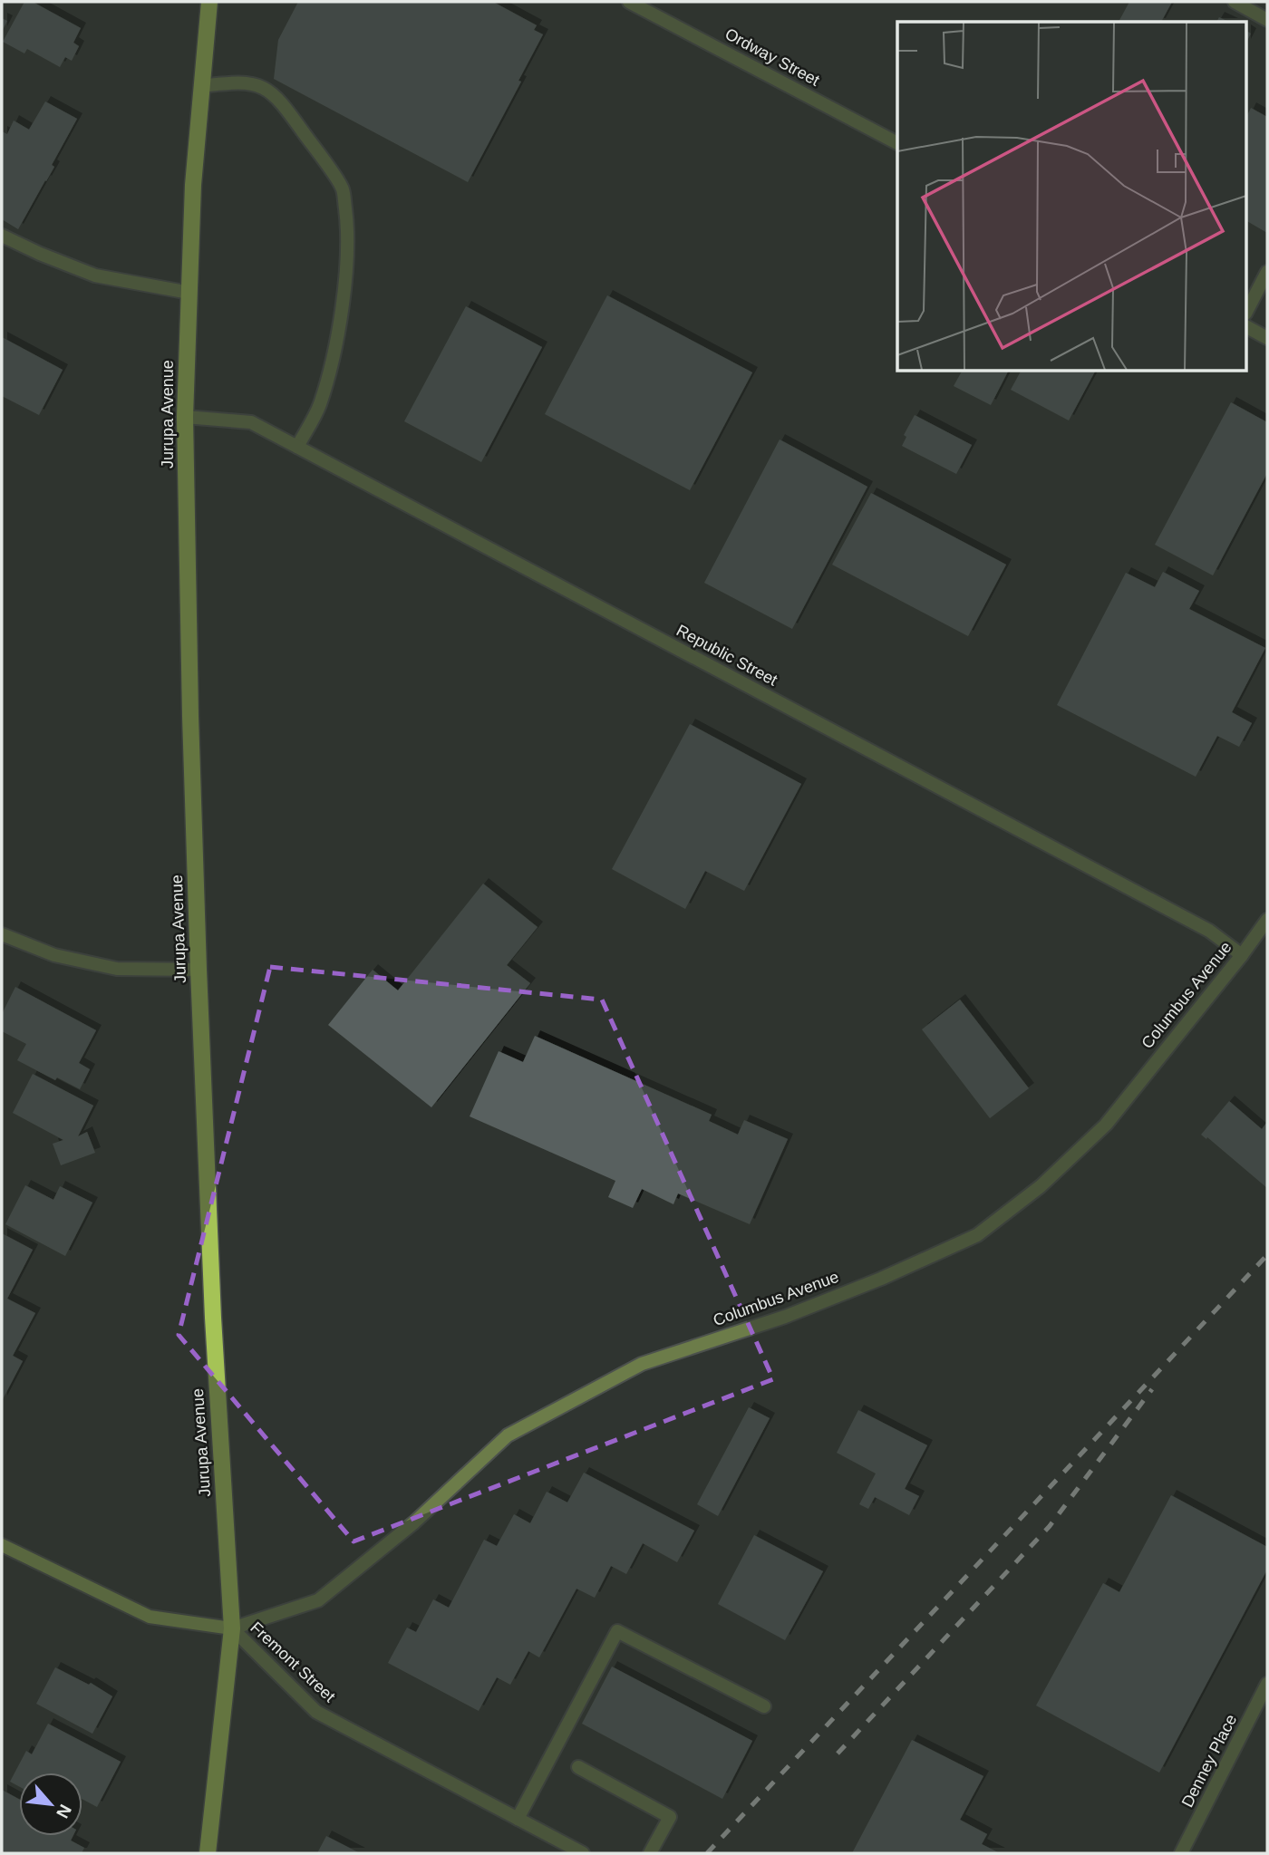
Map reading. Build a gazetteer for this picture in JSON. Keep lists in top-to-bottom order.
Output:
{
  "streets": {
    "main road": ["Jurupa Avenue"],
    "street": [
      "Ordway Street",
      "Republic Street",
      "Columbus Avenue",
      "Fremont Street",
      "Denney Place"
    ]
  },
  "crossings": [
    ["Jurupa Avenue", "Republic Street"],
    ["Jurupa Avenue", "Columbus Avenue"],
    ["Jurupa Avenue", "Fremont Street"],
    ["Republic Street", "Columbus Avenue"],
    ["Columbus Avenue", "Fremont Street"]
  ],
  "north": "bottom right"
}
